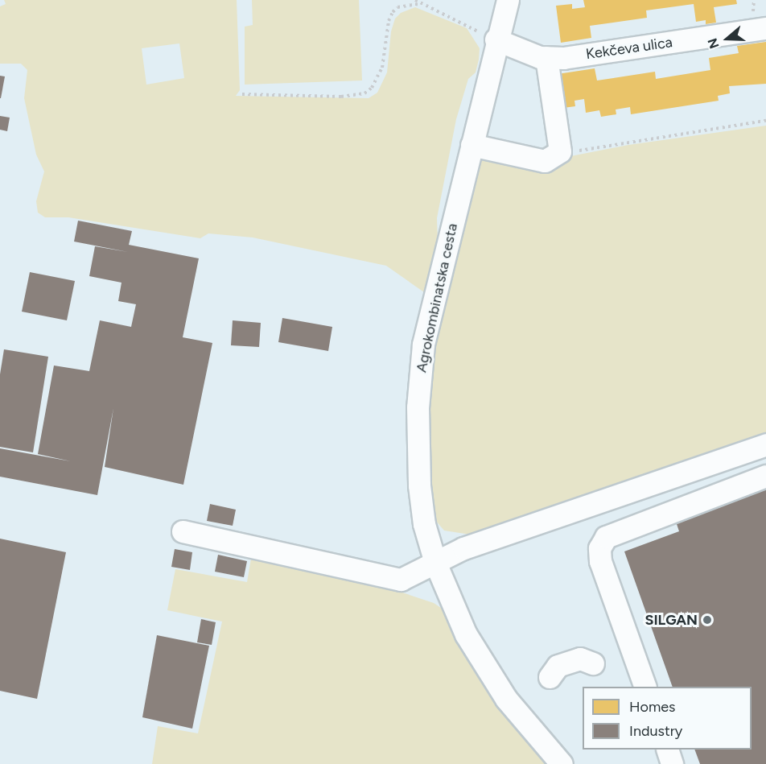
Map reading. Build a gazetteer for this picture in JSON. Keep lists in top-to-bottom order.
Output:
{
  "streets": {
    "street": ["Kekčeva ulica", "Agrokombinatska cesta"]
  },
  "crossings": [
    ["Kekčeva ulica", "Agrokombinatska cesta"]
  ],
  "places": ["SILGAN"],
  "legend": ["Homes", "Industry"],
  "north": "left"
}
